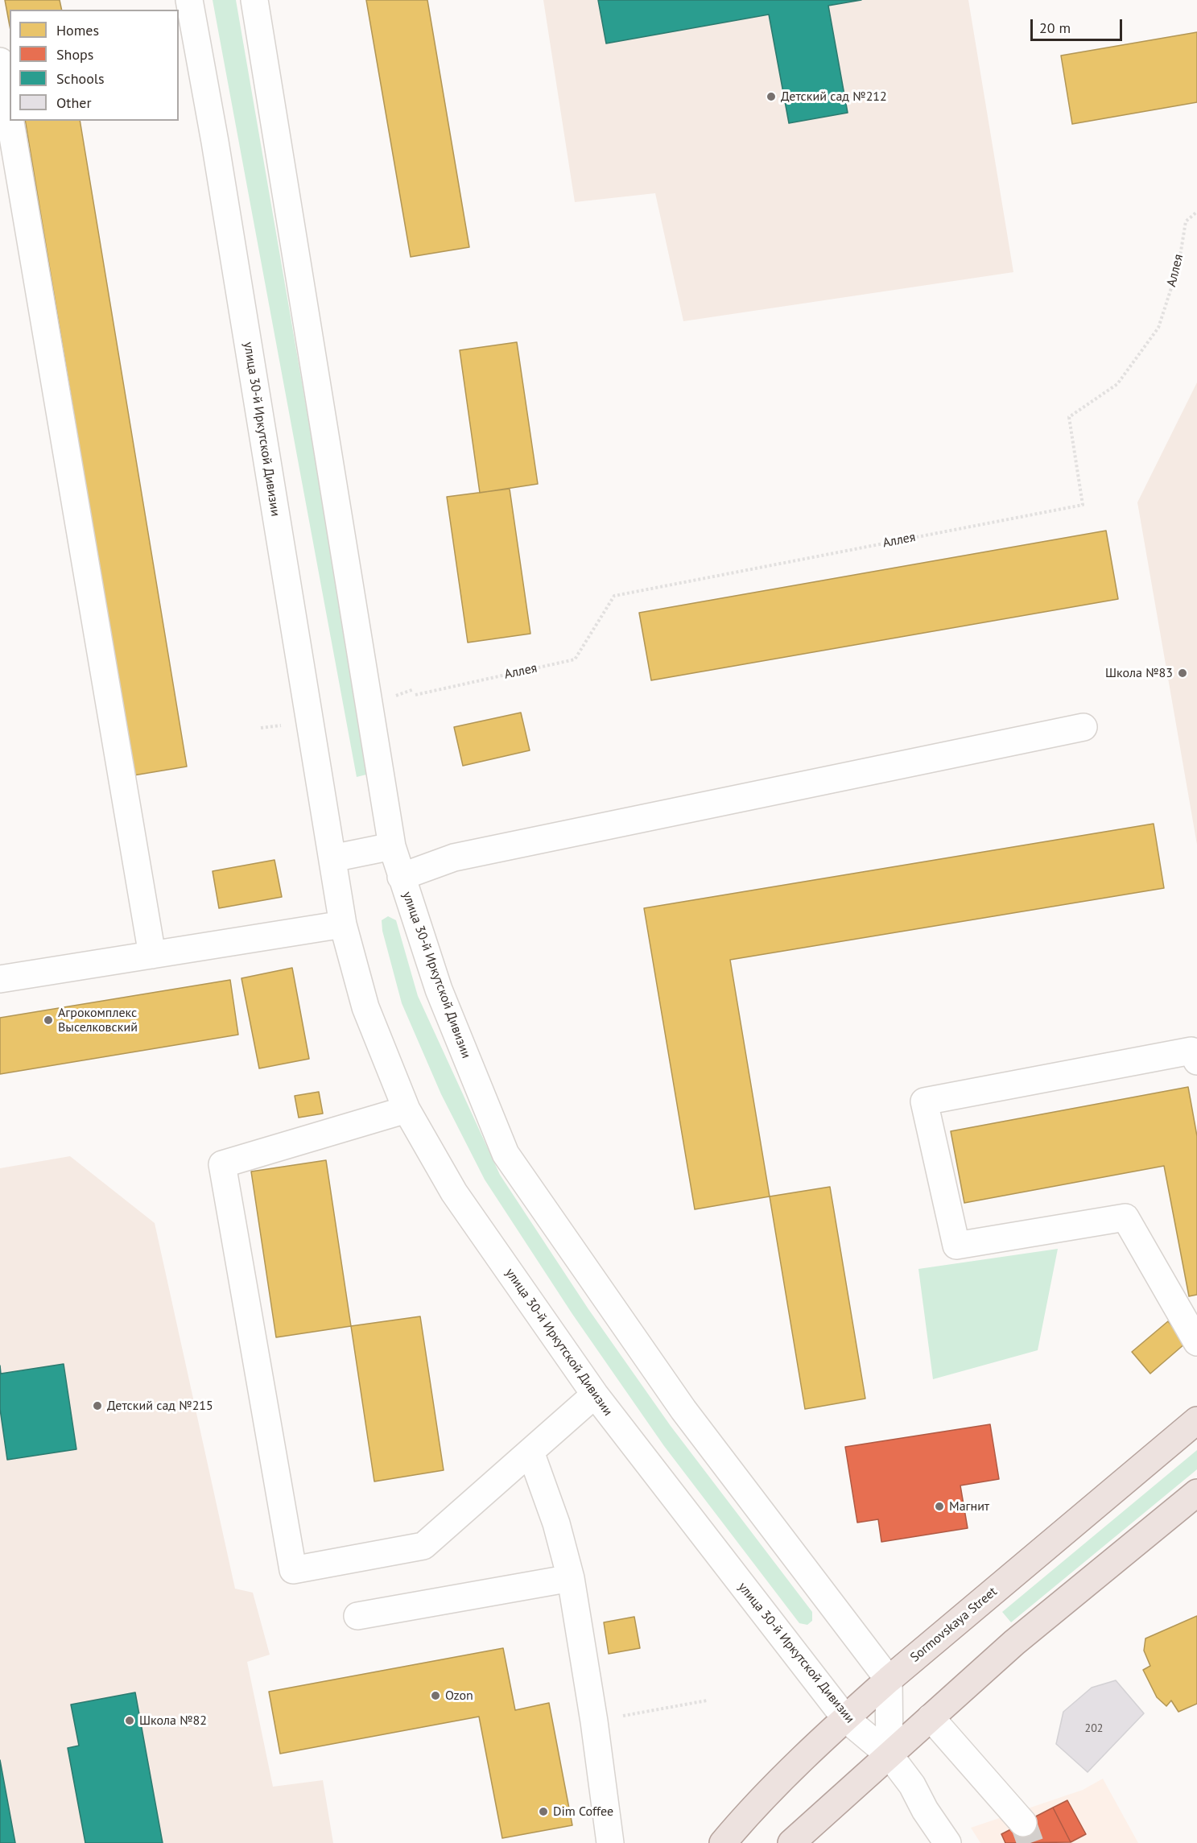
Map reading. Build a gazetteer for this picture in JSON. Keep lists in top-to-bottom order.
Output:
{
  "streets": {
    "main road": ["Sormovskaya Street"],
    "street": ["улица 30-й Иркутской Дивизии"],
    "path": ["Аллея"]
  },
  "crossings": [
    ["улица 30-й Иркутской Дивизии", "Sormovskaya Street"]
  ],
  "places": [
    "Детский сад №212",
    "Школа №83",
    "Агрокомплекс Выселковский",
    "Детский сад №215",
    "Магнит",
    "Ozon",
    "Школа №82",
    "Dim Coffee"
  ],
  "house_numbers": ["202"],
  "legend": [
    "Homes",
    "Shops",
    "Schools",
    "Other"
  ],
  "scale_bar": "20 m"
}
